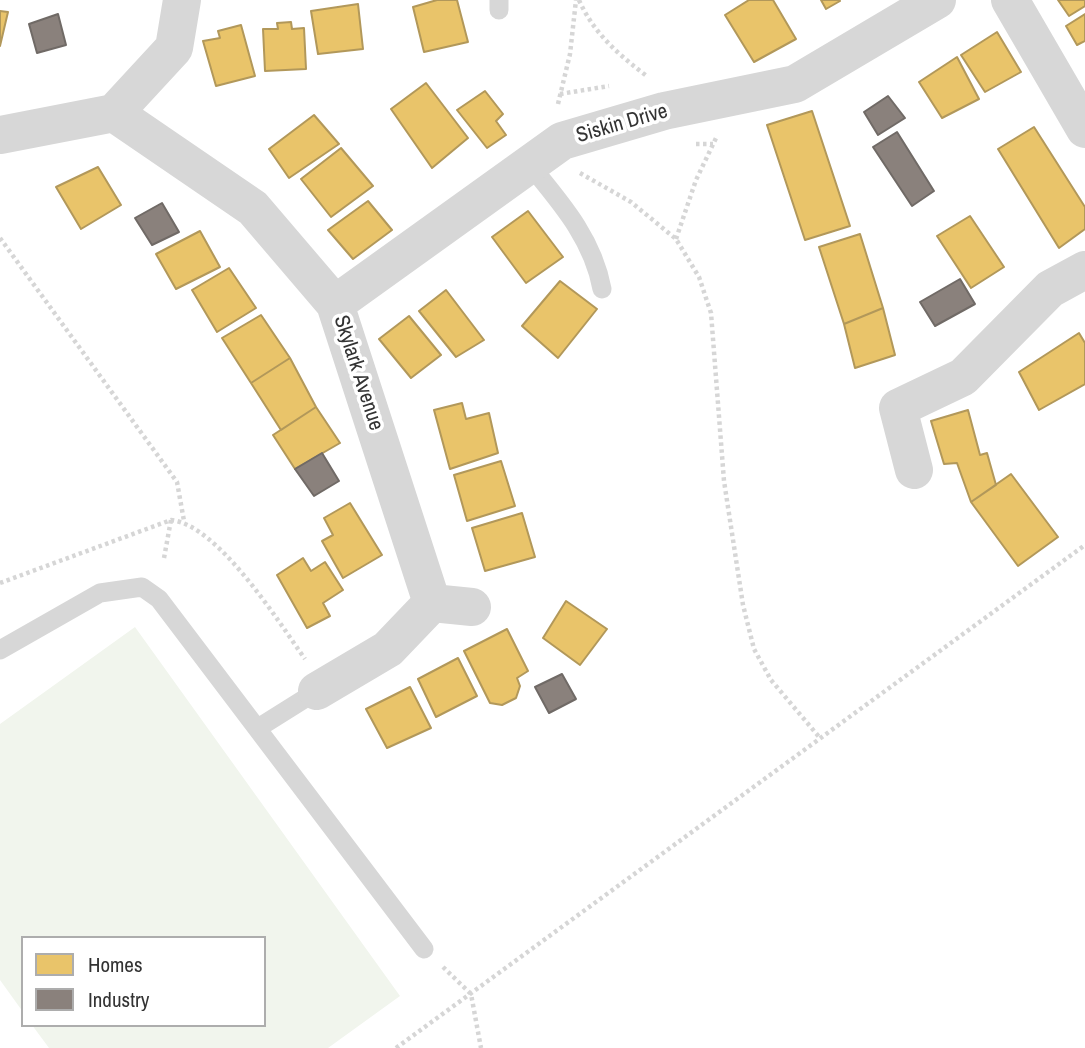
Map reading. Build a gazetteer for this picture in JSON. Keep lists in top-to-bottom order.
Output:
{
  "streets": {
    "street": ["Siskin Drive", "Skylark Avenue"]
  },
  "crossings": [
    ["Siskin Drive", "Skylark Avenue"]
  ],
  "legend": ["Homes", "Industry"]
}
